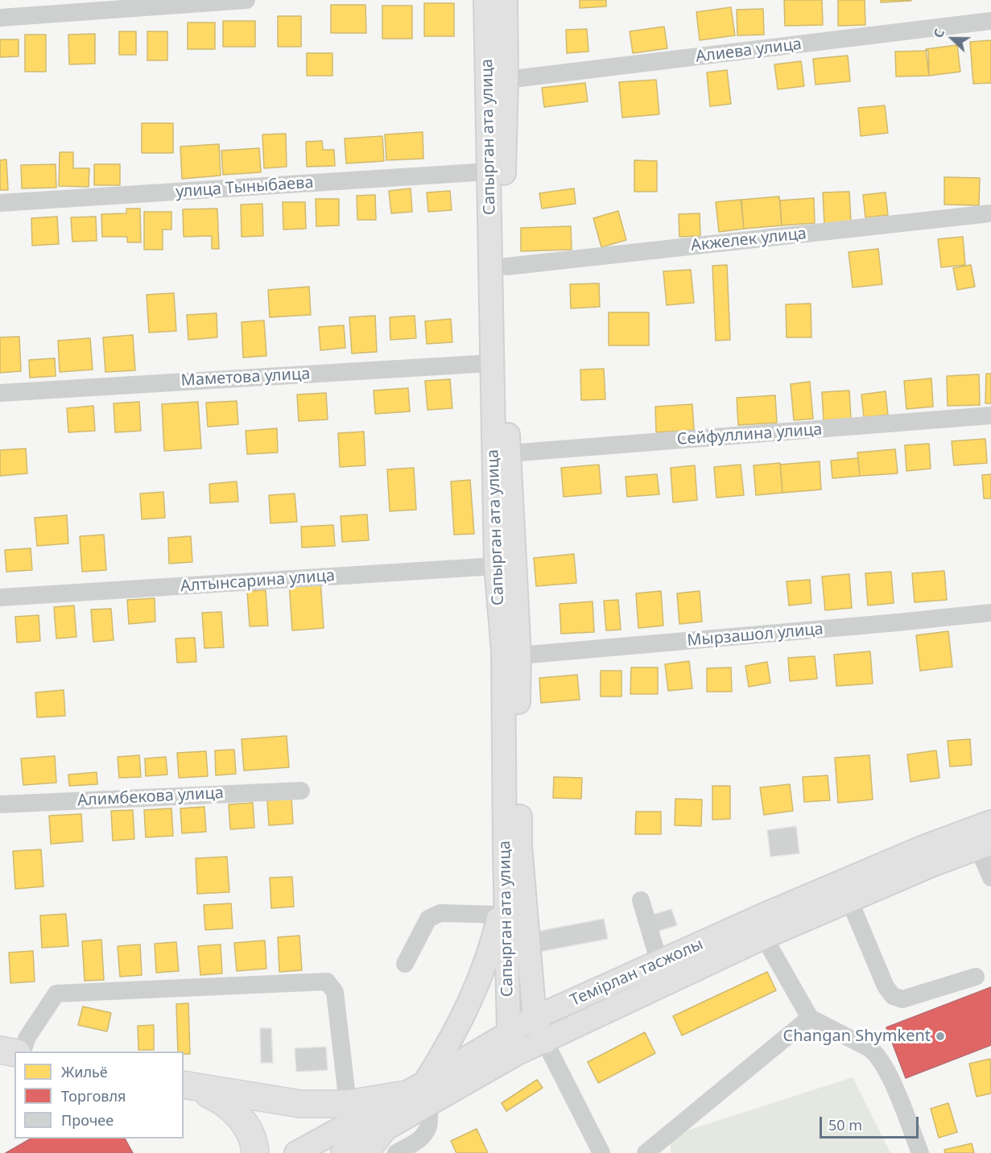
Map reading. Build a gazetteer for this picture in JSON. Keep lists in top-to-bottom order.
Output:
{
  "streets": {
    "main road": ["Сапырган ата улица", "Темірлан тасжолы"],
    "street": [
      "Алиева улица",
      "улица Тыныбаева",
      "Акжелек улица",
      "Маметова улица",
      "Сейфуллина улица",
      "Алтынсарина улица",
      "Мырзашол улица",
      "Алимбекова улица"
    ]
  },
  "crossings": [
    ["Алиева улица", "Сапырган ата улица"],
    ["Сапырган ата улица", "улица Тыныбаева"],
    ["Сапырган ата улица", "Акжелек улица"],
    ["Сапырган ата улица", "Маметова улица"],
    ["Сапырган ата улица", "Сейфуллина улица"],
    ["Сапырган ата улица", "Алтынсарина улица"],
    ["Сапырган ата улица", "Мырзашол улица"],
    ["Сапырган ата улица", "Темірлан тасжолы"]
  ],
  "places": ["Changan Shymkent"],
  "legend": ["Жильё", "Торговля", "Прочее"],
  "scale_bar": "50 m",
  "north": "left"
}
